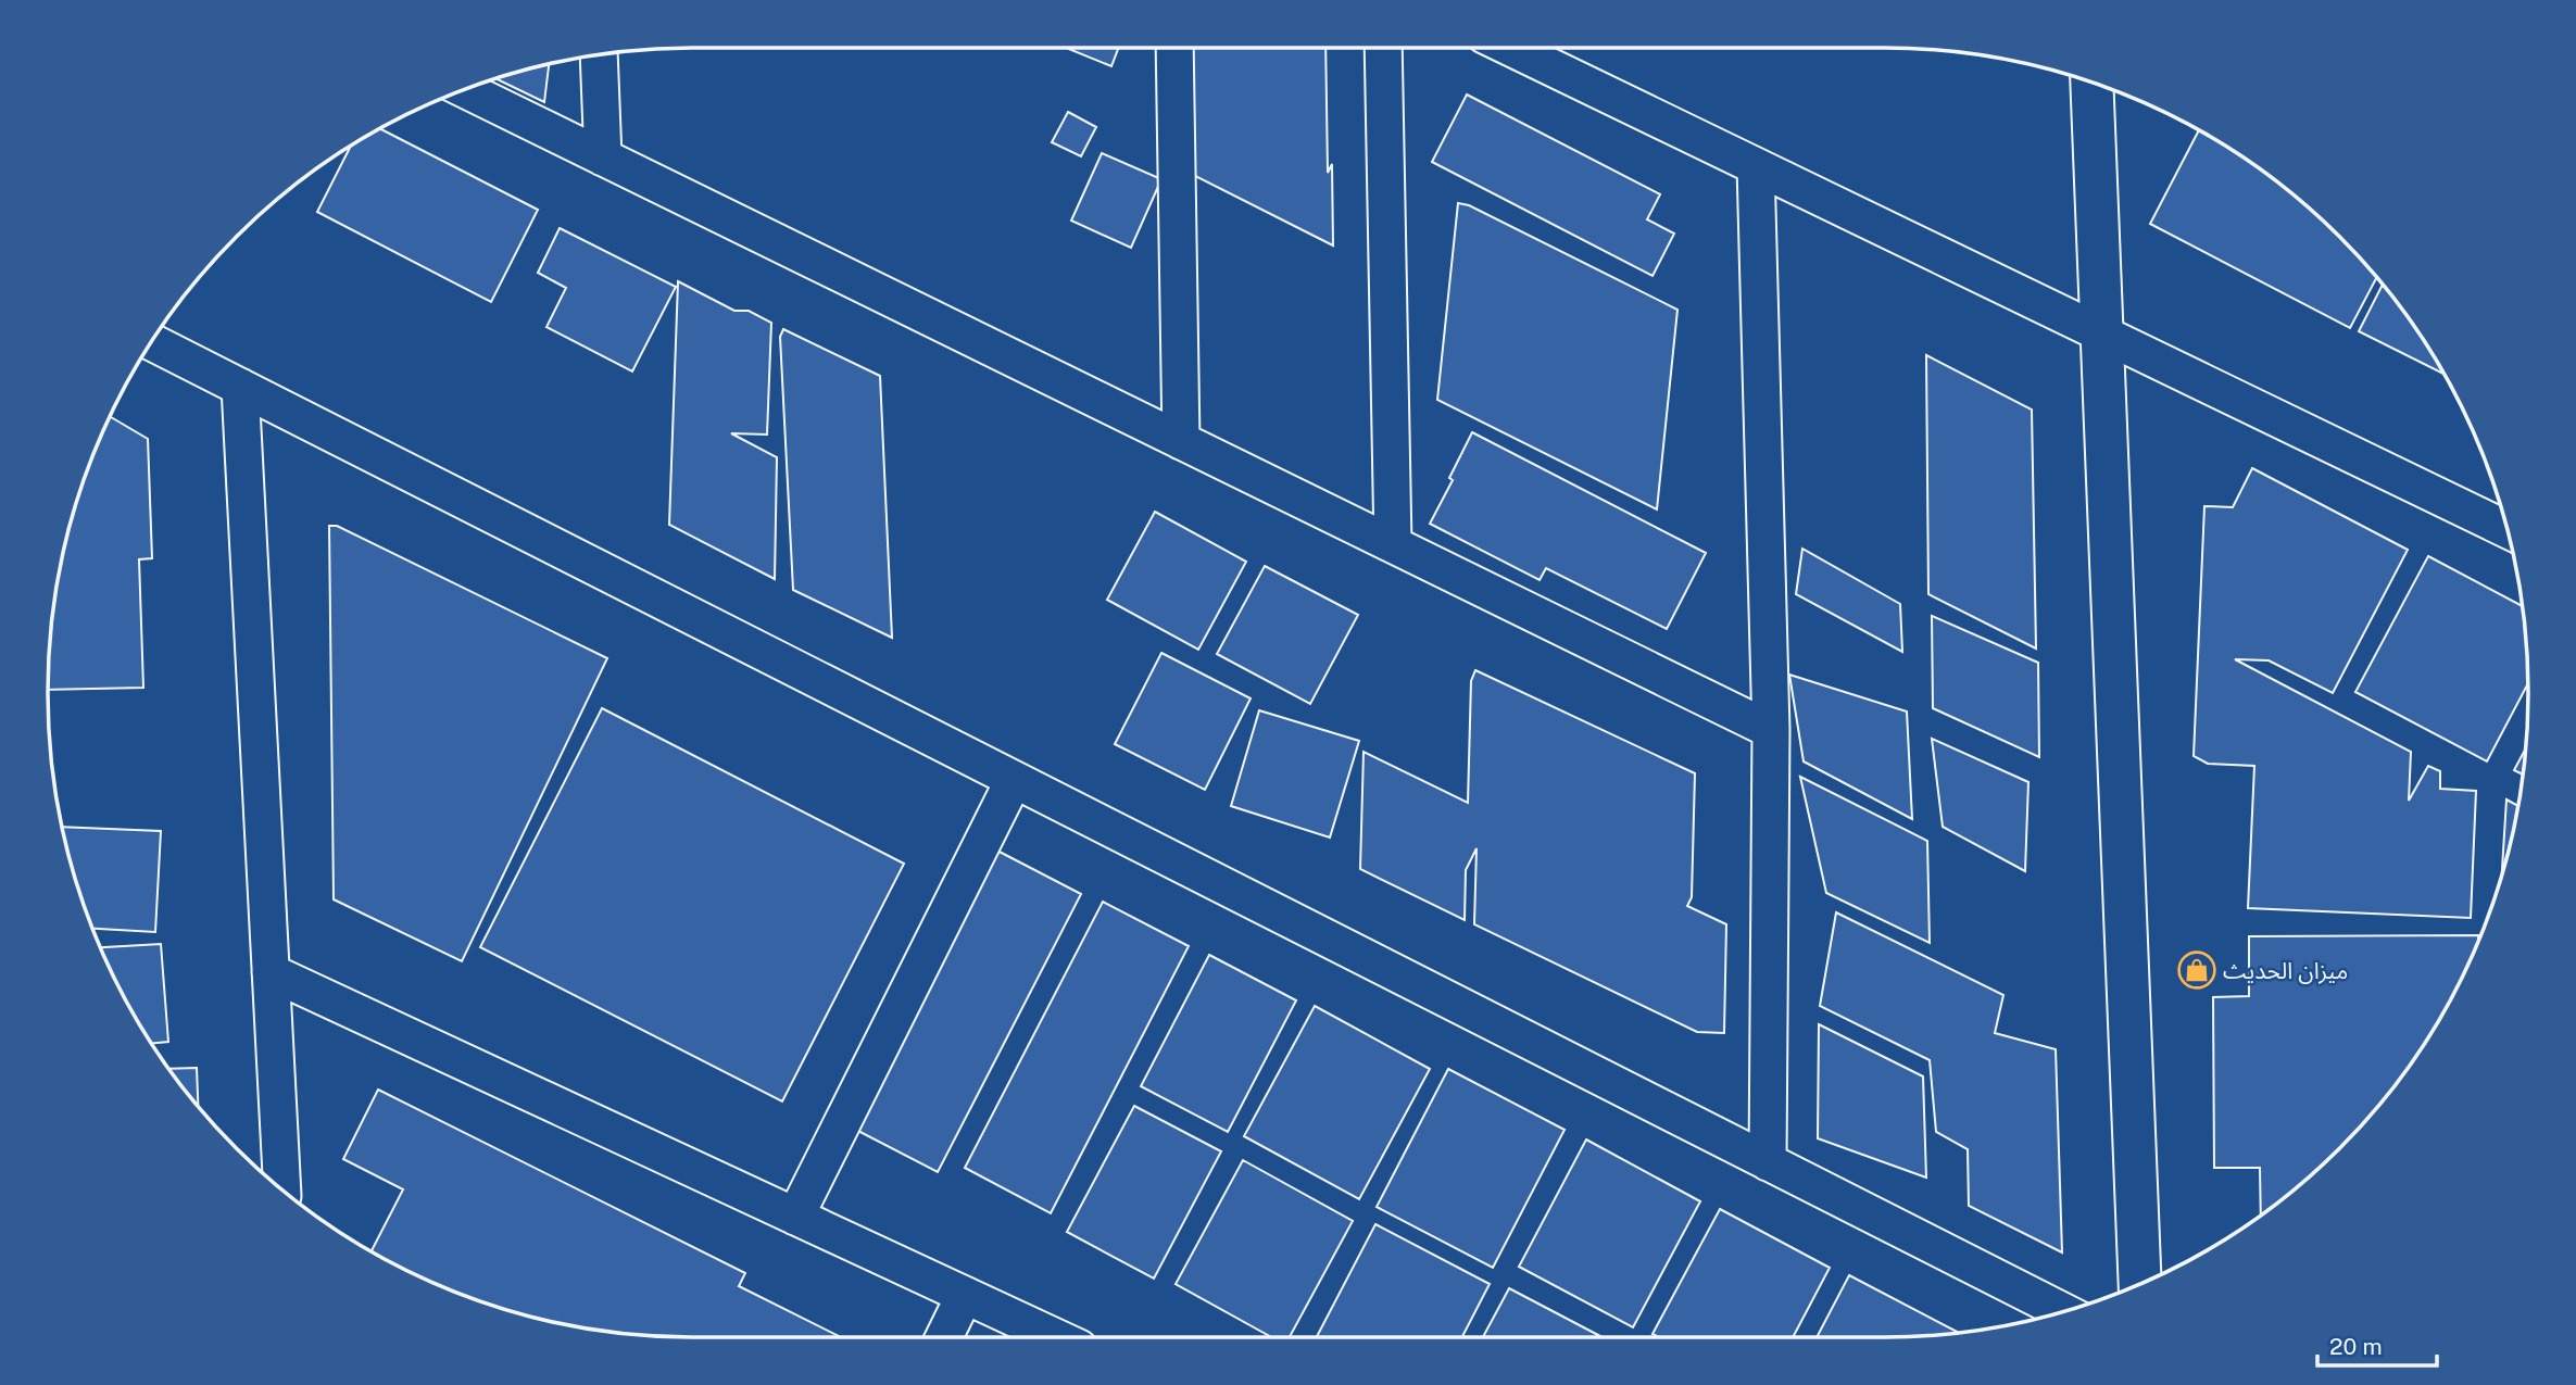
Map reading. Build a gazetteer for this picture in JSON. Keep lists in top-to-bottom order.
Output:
{
  "places": {
    "shop": ["ميزان الحديث"]
  },
  "scale_bar": "20 m"
}
